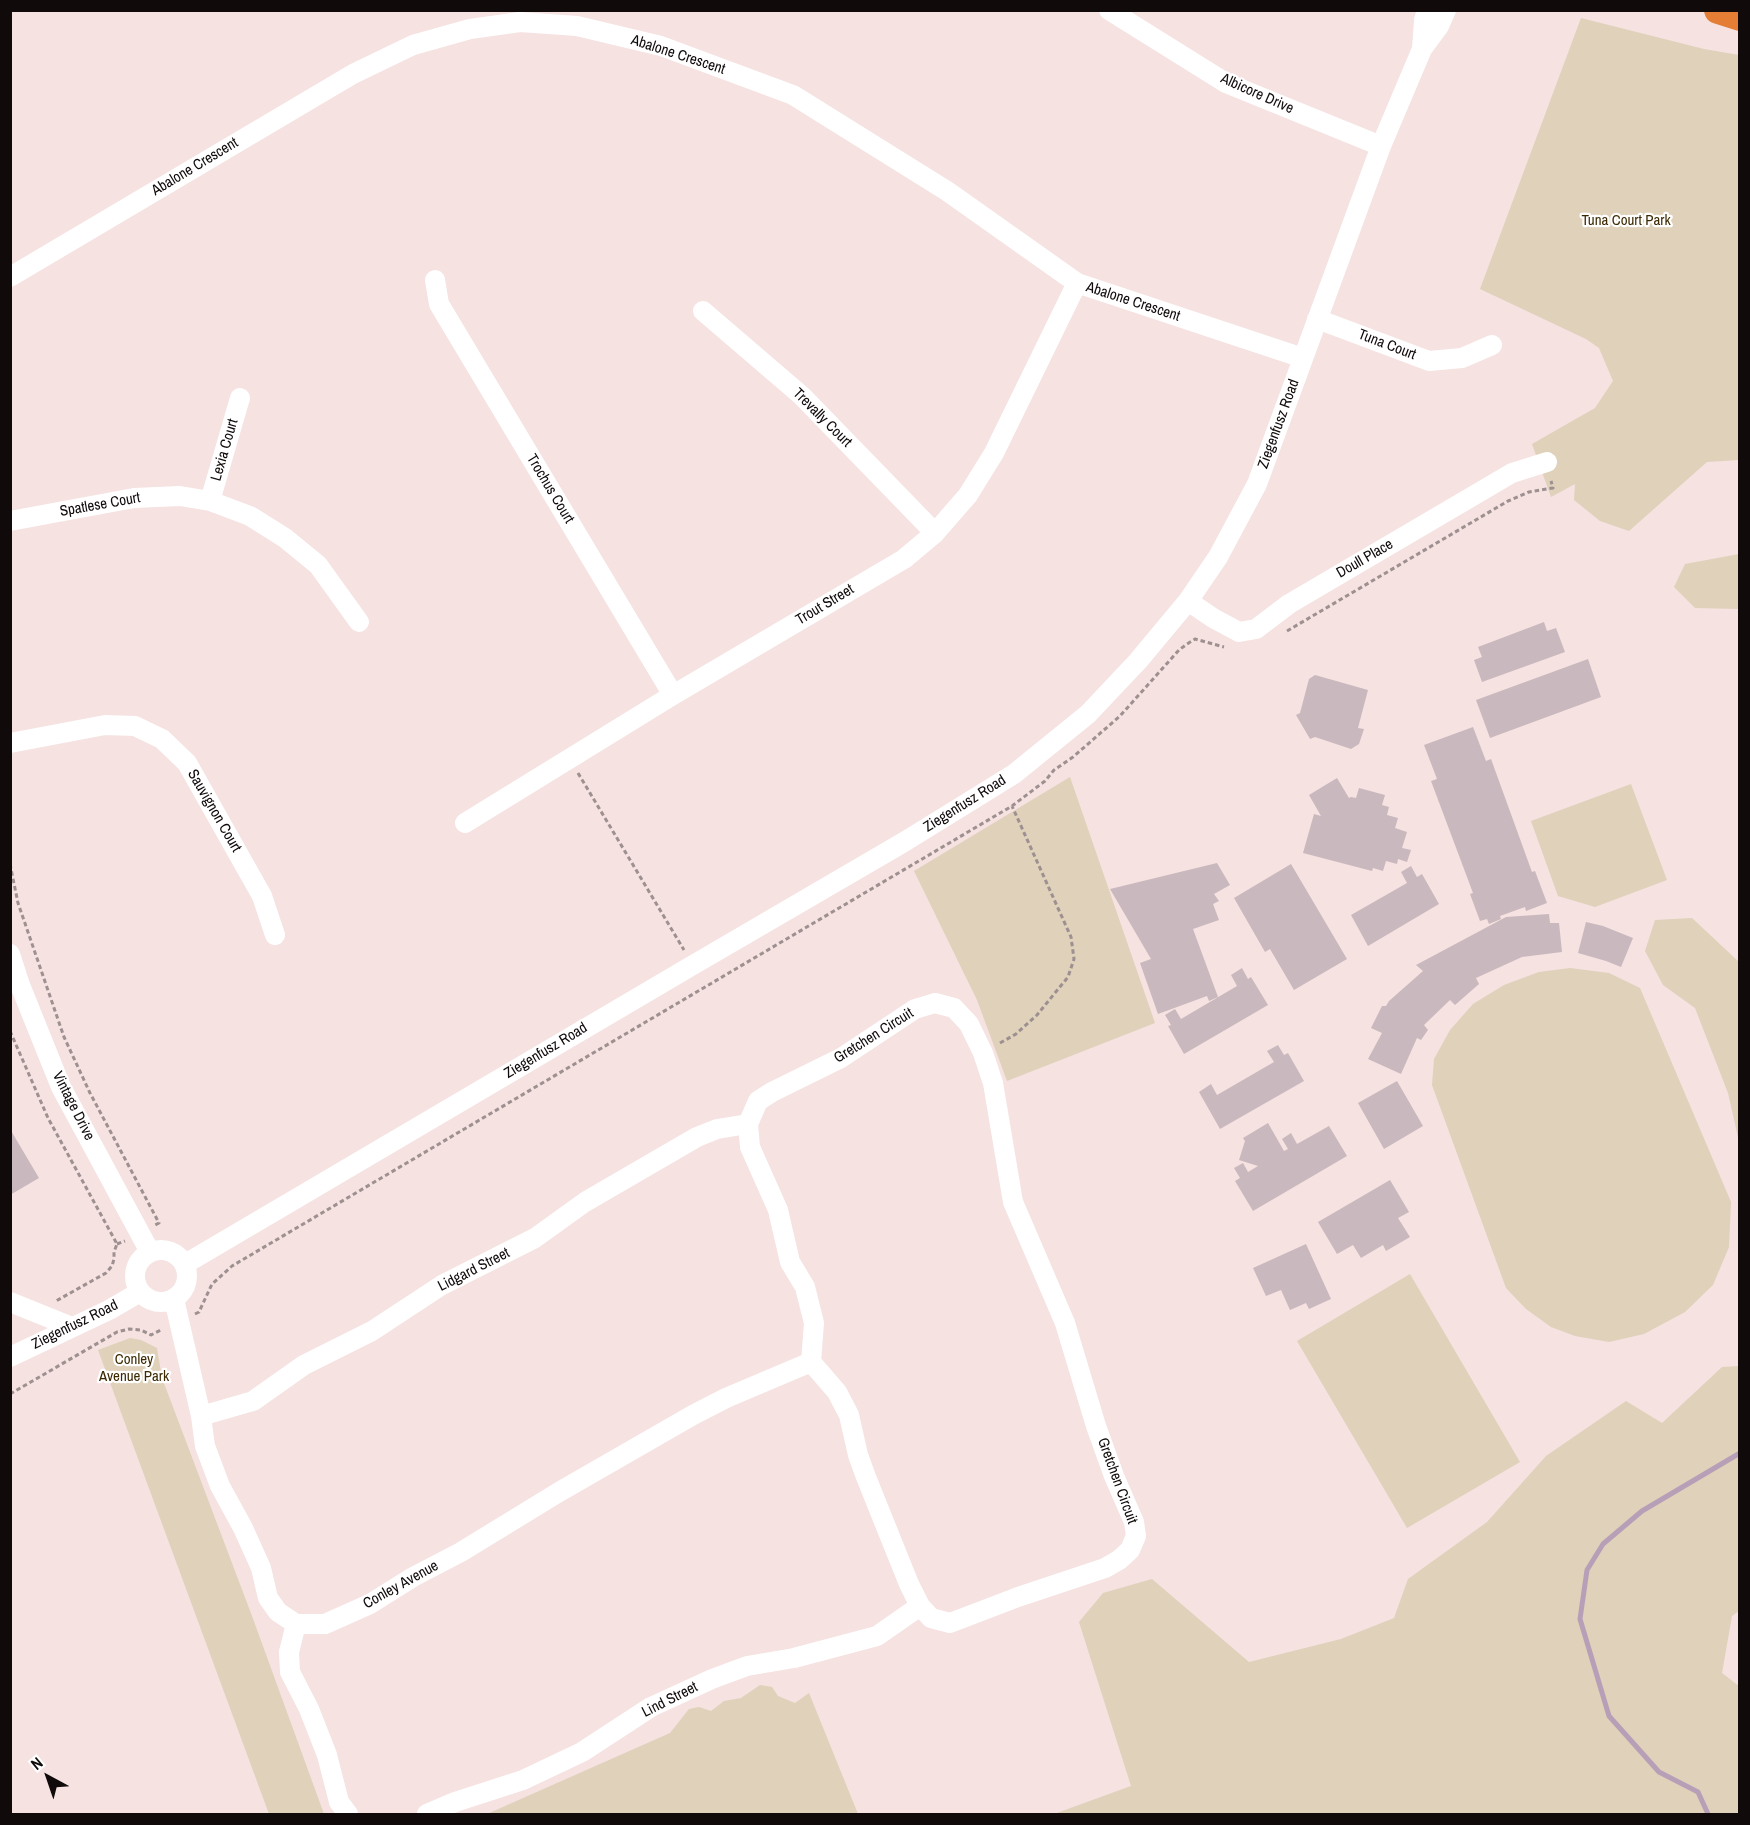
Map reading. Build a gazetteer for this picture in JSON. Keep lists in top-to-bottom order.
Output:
{
  "streets": {
    "street": [
      "Abalone Crescent",
      "Albicore Drive",
      "Tuna Court",
      "Trevally Court",
      "Ziegenfusz Road",
      "Lexia Court",
      "Trochus Court",
      "Spatlese Court",
      "Doull Place",
      "Trout Street",
      "Sauvignon Court",
      "Gretchen Circuit",
      "Vintage Drive",
      "Lidgard Street",
      "Conley Avenue",
      "Lind Street"
    ]
  },
  "crossings": [
    ["Abalone Crescent", "Ziegenfusz Road"],
    ["Abalone Crescent", "Trout Street"],
    ["Albicore Drive", "Ziegenfusz Road"],
    ["Tuna Court", "Ziegenfusz Road"],
    ["Trevally Court", "Trout Street"],
    ["Ziegenfusz Road", "Doull Place"],
    ["Ziegenfusz Road", "Vintage Drive"],
    ["Lexia Court", "Spatlese Court"],
    ["Trochus Court", "Trout Street"],
    ["Gretchen Circuit", "Lidgard Street"],
    ["Gretchen Circuit", "Lind Street"]
  ],
  "parks": ["Tuna Court Park", "Conley Avenue Park"],
  "north": "top left"
}
